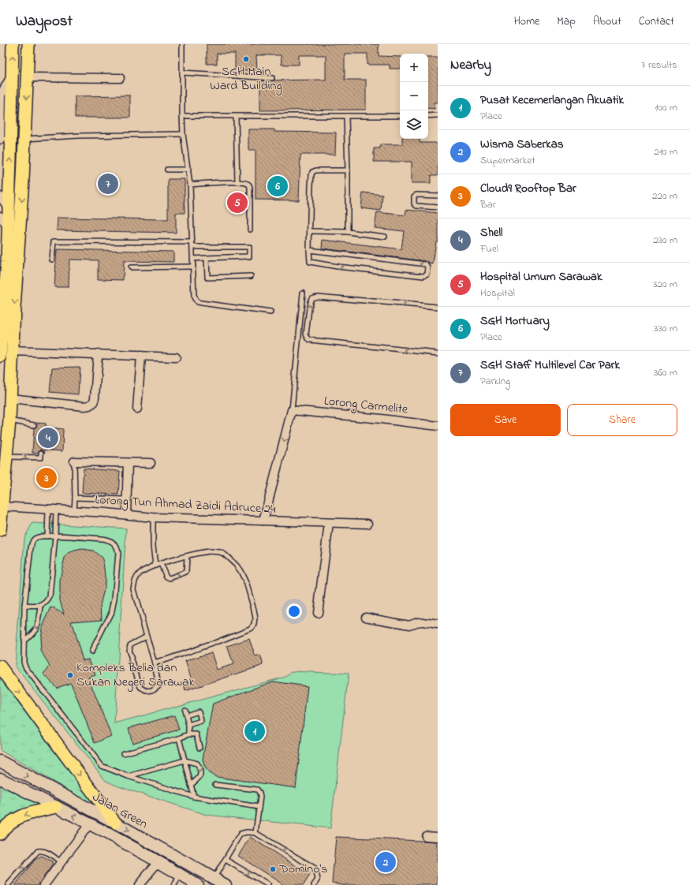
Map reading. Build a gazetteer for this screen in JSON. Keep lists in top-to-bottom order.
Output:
{
  "streets": {
    "main road": ["Jalan Green"],
    "street": ["Lorong Carmelite", "Lorong Tun Ahmad Zaidi Adruce 24"]
  },
  "places": ["SGH Main Ward Building", "Kompleks Belia dan Sukan Negeri Sarawak", "Domino's"],
  "page": {
    "header": "Waypost",
    "nav": [
      "Home",
      "Map",
      "About",
      "Contact"
    ],
    "heading": ["Nearby", "7 results"],
    "map_buttons": ["+", "−"],
    "list": [
      {
        "mark": "1",
        "name": "Pusat Kecemerlangan Akuatik",
        "note": "Place",
        "value": "100 m"
      },
      {
        "mark": "2",
        "name": "Wisma Saberkas",
        "note": "Supermarket",
        "value": "210 m"
      },
      {
        "mark": "3",
        "name": "Cloud9 Rooftop Bar",
        "note": "Bar",
        "value": "220 m"
      },
      {
        "mark": "4",
        "name": "Shell",
        "note": "Fuel",
        "value": "230 m"
      },
      {
        "mark": "5",
        "name": "Hospital Umum Sarawak",
        "note": "Hospital",
        "value": "320 m"
      },
      {
        "mark": "6",
        "name": "SGH Mortuary",
        "note": "Place",
        "value": "330 m"
      },
      {
        "mark": "7",
        "name": "SGH Staff Multilevel Car Park",
        "note": "Parking",
        "value": "360 m"
      }
    ],
    "pins": [
      "7",
      "6",
      "5",
      "4",
      "3",
      "1",
      "2"
    ],
    "buttons": ["Save", "Share"]
  }
}
